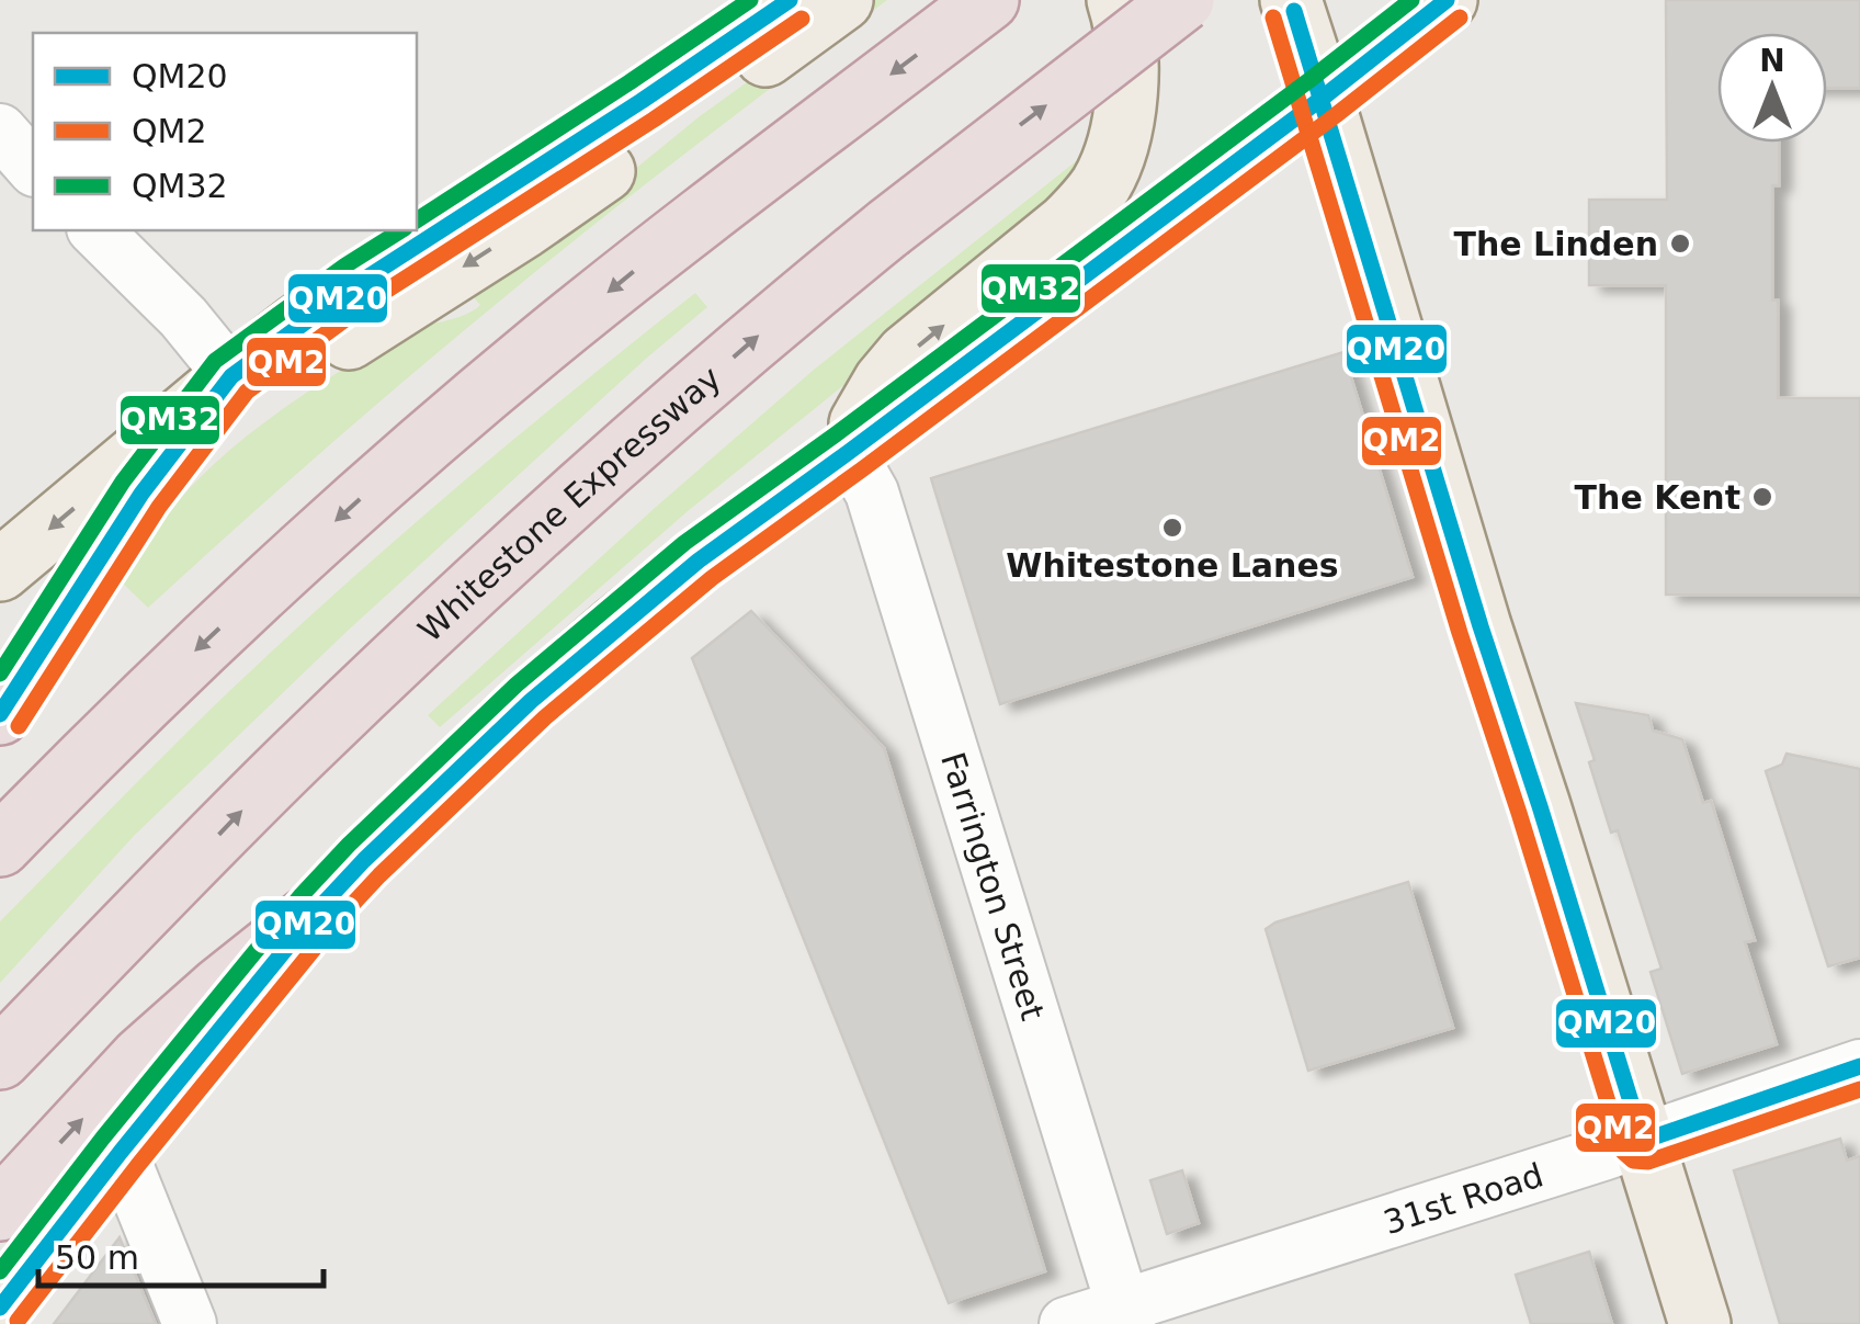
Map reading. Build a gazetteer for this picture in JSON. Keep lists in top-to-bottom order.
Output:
{
  "streets": {
    "highway": ["Whitestone Expressway"],
    "street": ["Farrington Street", "31st Road"]
  },
  "crossings": [
    ["Farrington Street", "31st Road"]
  ],
  "places": ["The Linden", "The Kent", "Whitestone Lanes"],
  "lines": ["transit line QM20", "transit line QM32", "transit line QM2"],
  "legend": ["QM20", "QM2", "QM32"],
  "scale_bar": "50 m",
  "north": "top"
}
